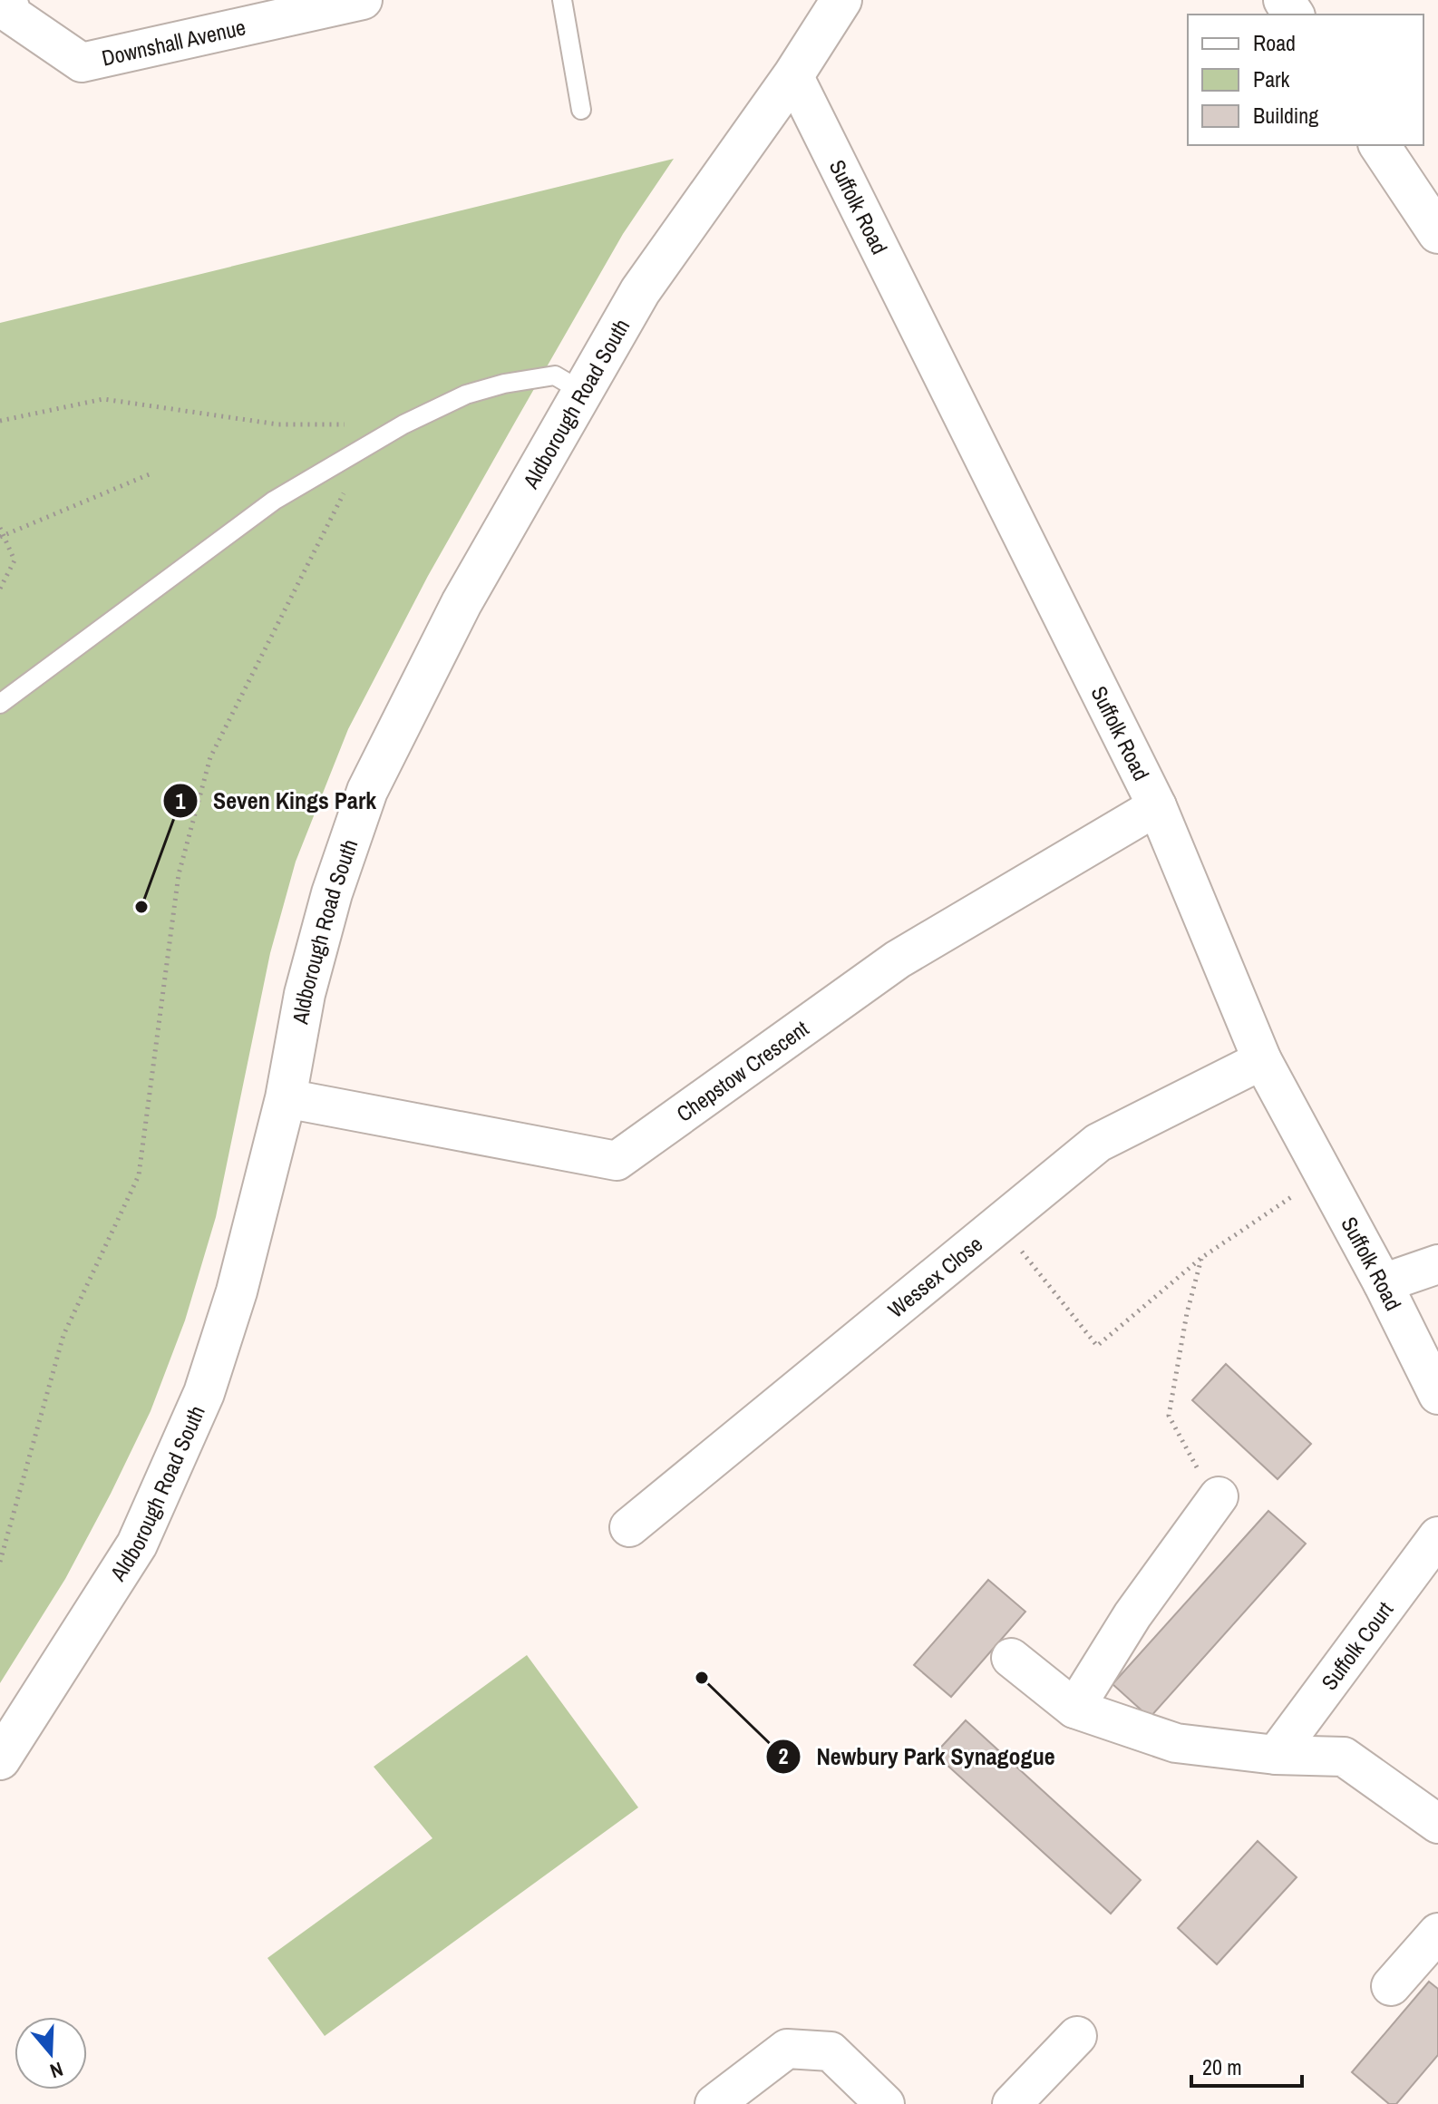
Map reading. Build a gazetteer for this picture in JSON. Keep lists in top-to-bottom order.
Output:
{
  "streets": {
    "street": [
      "Downshall Avenue",
      "Suffolk Road",
      "Aldborough Road South",
      "Chepstow Crescent",
      "Wessex Close",
      "Suffolk Court"
    ]
  },
  "crossings": [
    ["Suffolk Road", "Aldborough Road South"],
    ["Suffolk Road", "Chepstow Crescent"],
    ["Suffolk Road", "Wessex Close"],
    ["Aldborough Road South", "Chepstow Crescent"]
  ],
  "places": ["Seven Kings Park", "Newbury Park Synagogue"],
  "legend": ["Road", "Park", "Building"],
  "scale_bar": "20 m",
  "north": "bottom"
}
